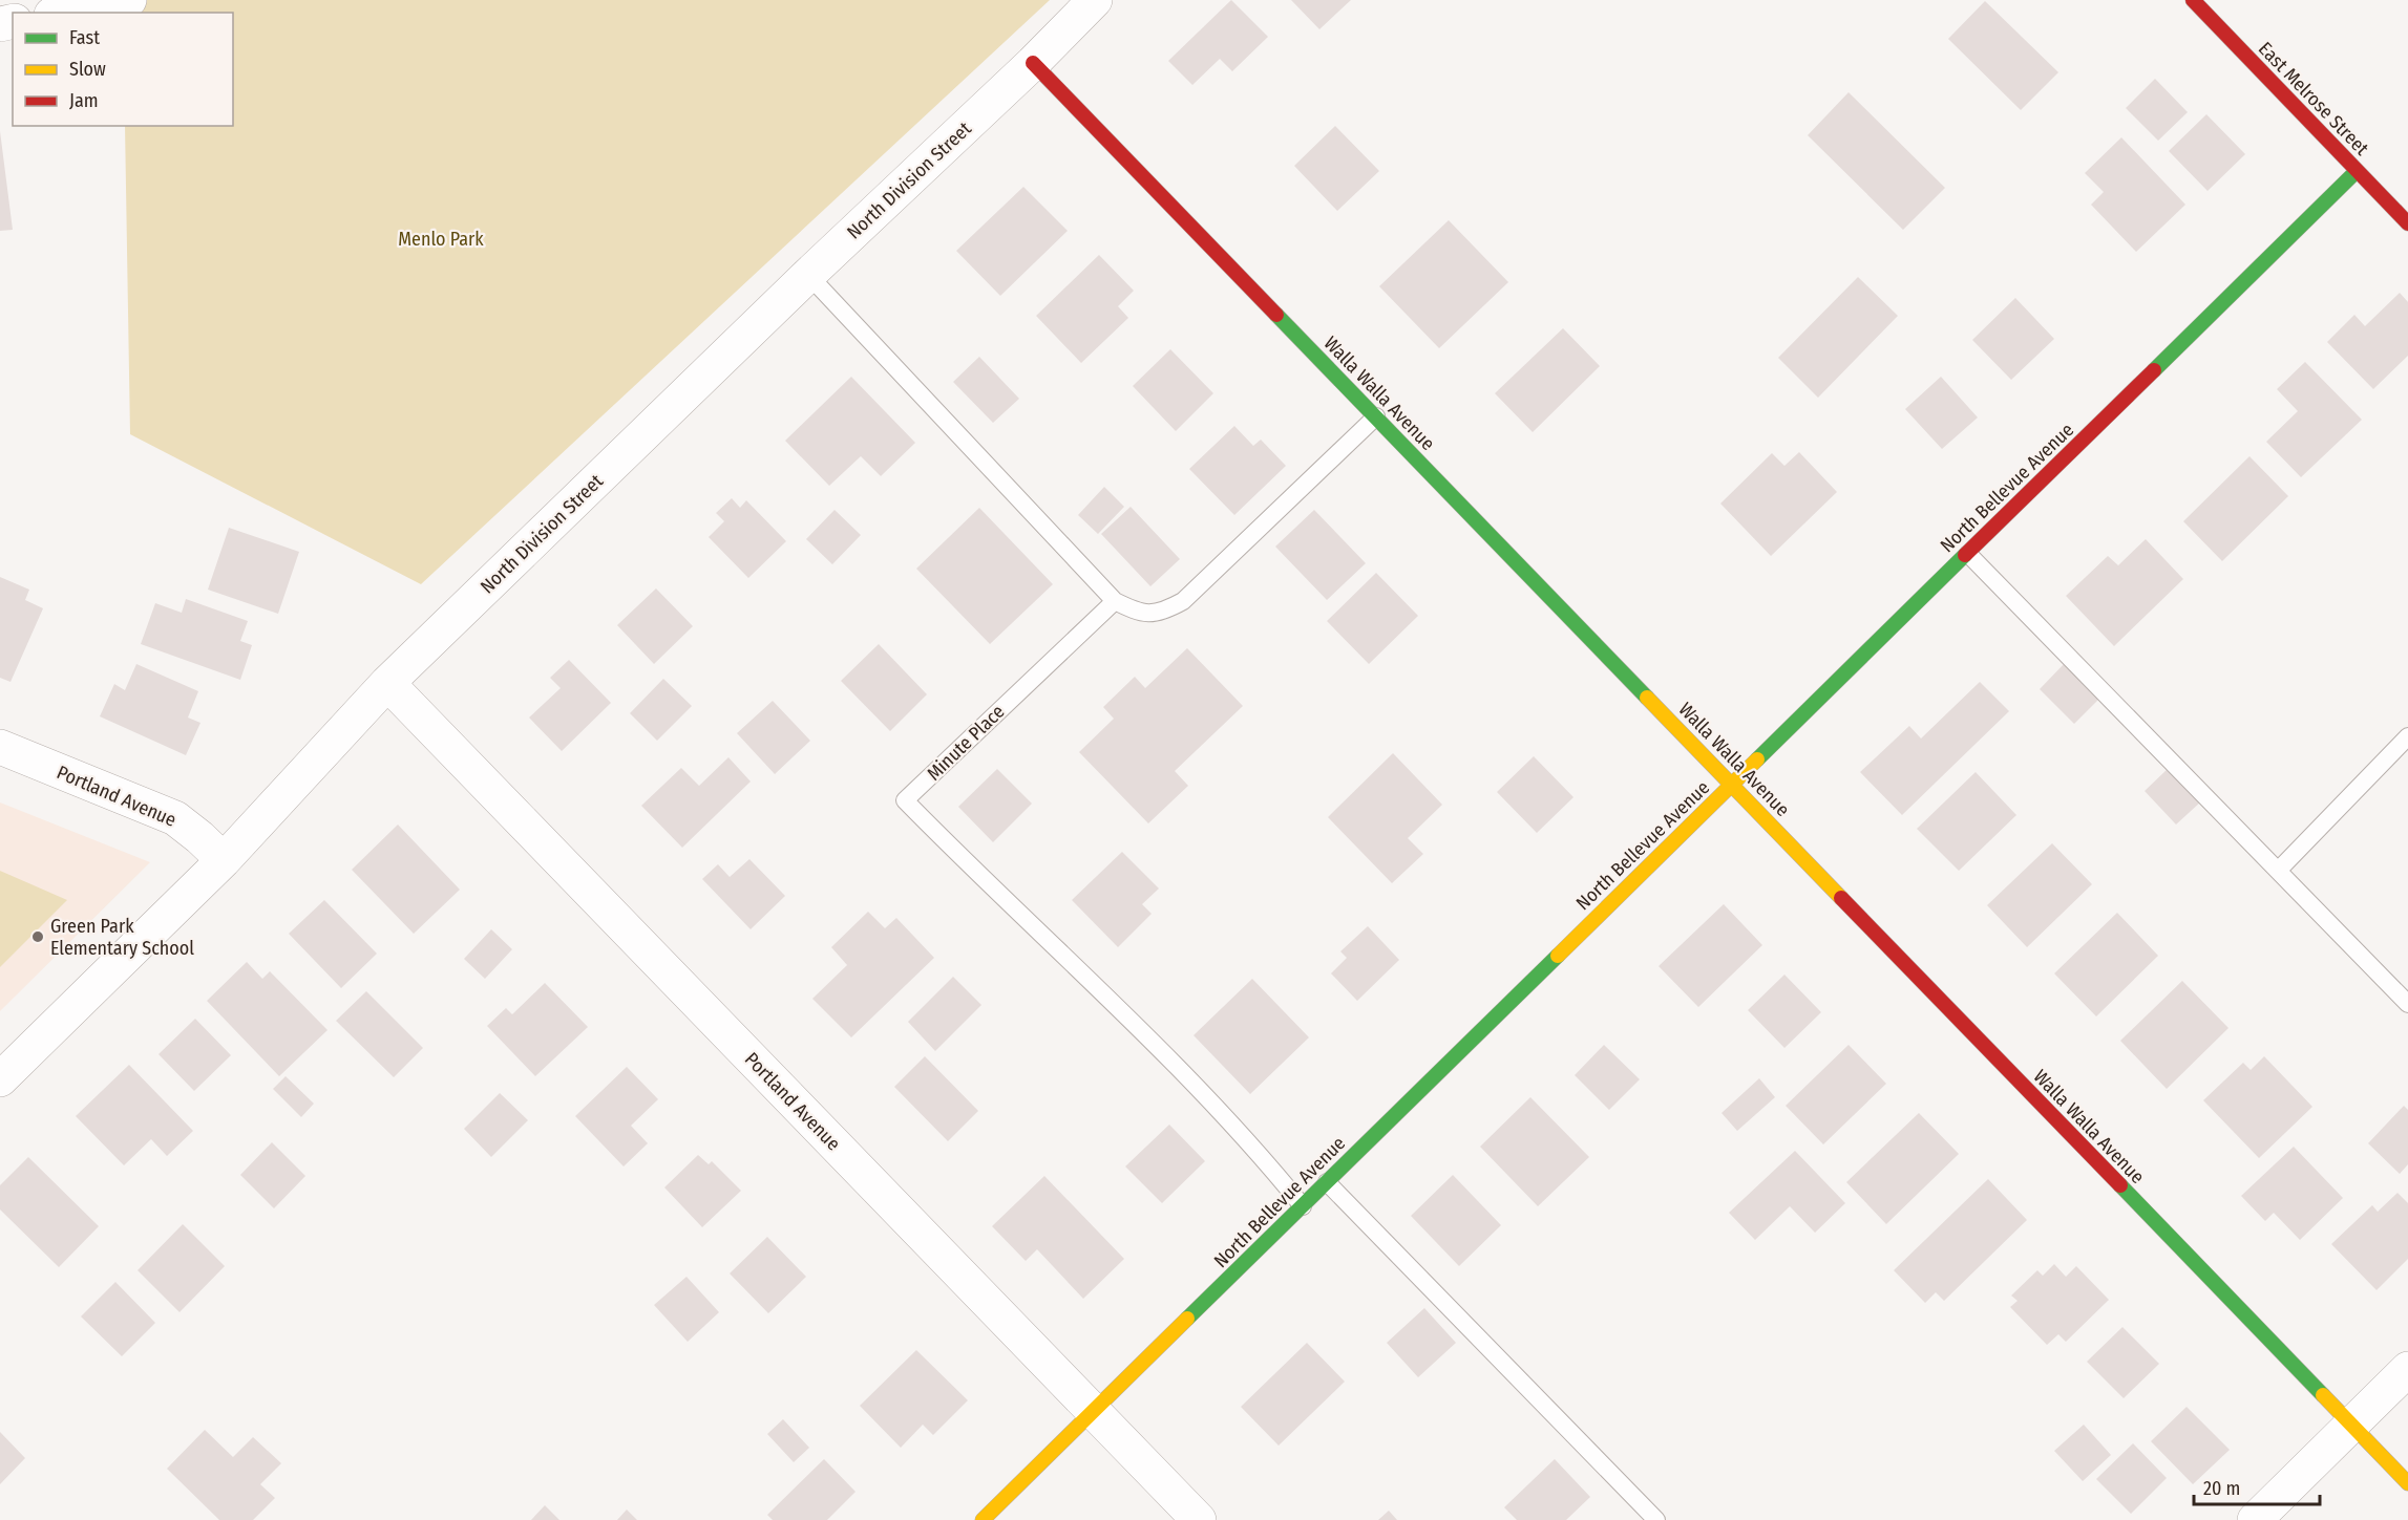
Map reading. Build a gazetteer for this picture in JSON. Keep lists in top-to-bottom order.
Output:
{
  "streets": {
    "street": [
      "East Melrose Street",
      "North Division Street",
      "Walla Walla Avenue",
      "North Bellevue Avenue",
      "Portland Avenue"
    ],
    "lane": ["Minute Place"]
  },
  "crossings": [
    ["East Melrose Street", "North Bellevue Avenue"],
    ["North Division Street", "Walla Walla Avenue"],
    ["North Division Street", "Portland Avenue"],
    ["Walla Walla Avenue", "North Bellevue Avenue"],
    ["North Bellevue Avenue", "Minute Place"],
    ["North Bellevue Avenue", "Portland Avenue"]
  ],
  "parks": ["Menlo Park"],
  "places": ["Green Park Elementary School"],
  "legend": ["Fast", "Slow", "Jam"],
  "scale_bar": "20 m"
}
